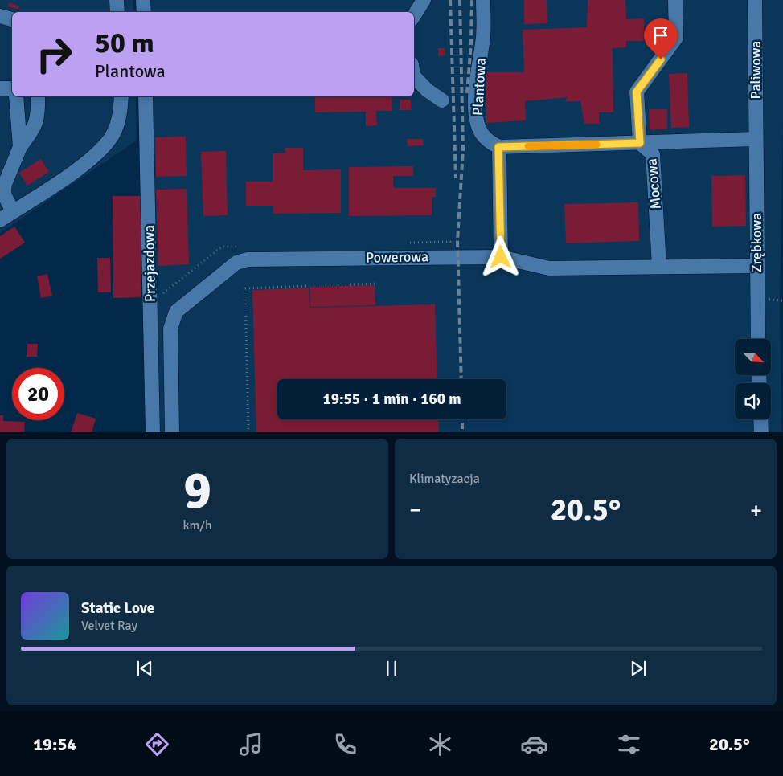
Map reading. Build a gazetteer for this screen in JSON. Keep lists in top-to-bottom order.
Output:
{
  "streets": {
    "lane": [
      "Paliwowa",
      "Plantowa",
      "Mocowa",
      "Zrębkowa",
      "Powerowa",
      "Przejazdowa"
    ]
  },
  "crossings": [
    ["Paliwowa", "Zrębkowa"],
    ["Mocowa", "Powerowa"],
    ["Zrębkowa", "Powerowa"]
  ],
  "north": "bottom right",
  "page": {
    "turn": ["50 m", "Plantowa"],
    "limit": "20",
    "trip": "19:55 · 1 min · 160 m",
    "tile": [
      ["9", "km/h"],
      "Klimatyzacja"
    ],
    "heat": ["−", "20.5°", "+"],
    "song": ["Static Love", "Velvet Ray"],
    "tabs": ["19:54", "20.5°"]
  }
}
